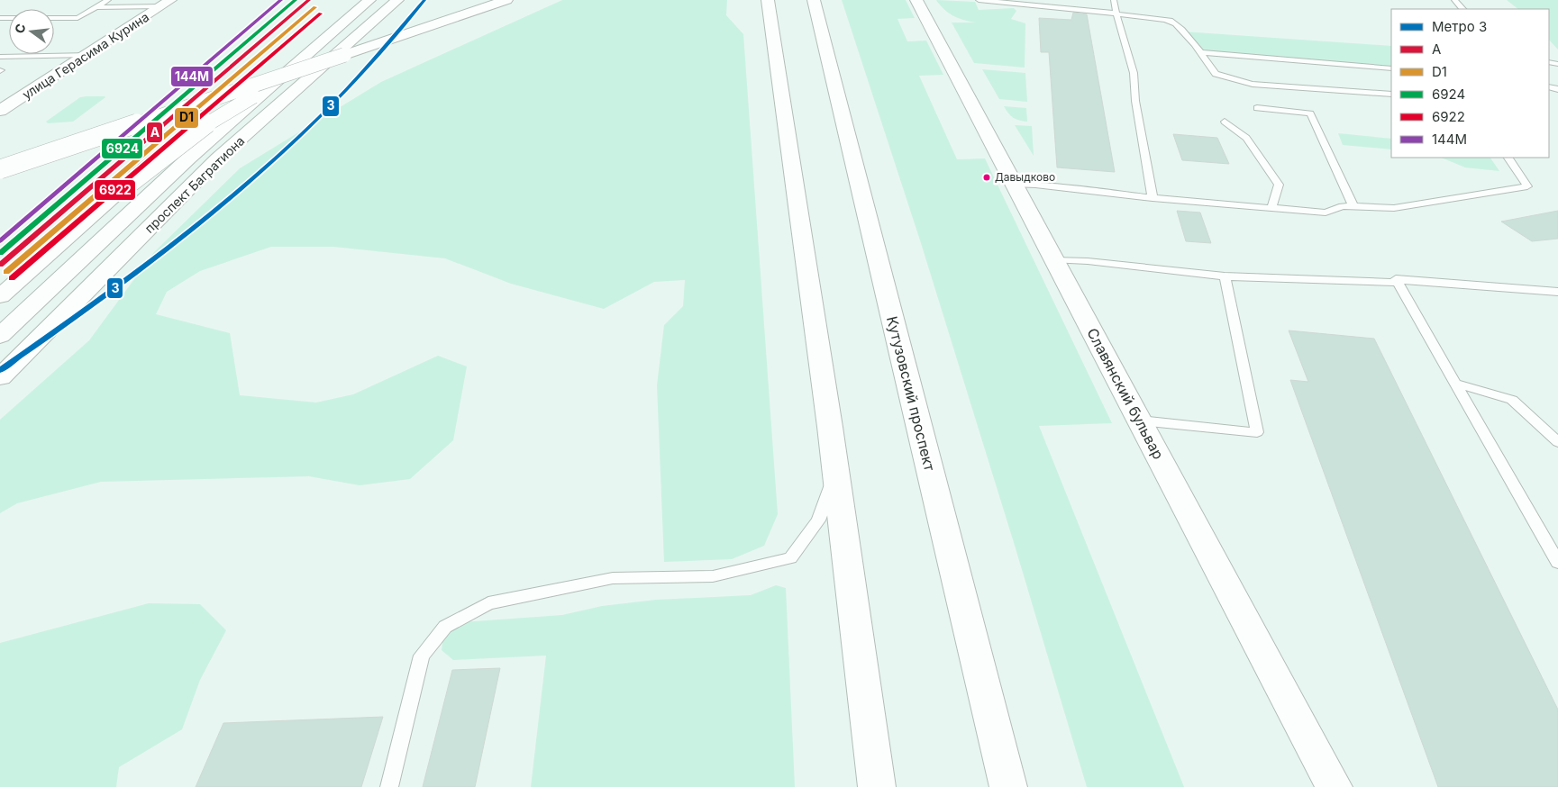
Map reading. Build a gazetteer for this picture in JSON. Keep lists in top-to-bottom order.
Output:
{
  "streets": {
    "main road": [
      "улица Герасима Курина",
      "проспект Багратиона",
      "Кутузовский проспект",
      "Славянский бульвар"
    ]
  },
  "places": ["Давыдково"],
  "lines": [
    "metro line 3",
    "transit line A",
    "transit line 6924",
    "transit line 144М",
    "transit line D1",
    "transit line 6922"
  ],
  "legend": [
    "Метро 3",
    "A",
    "D1",
    "6924",
    "6922",
    "144М"
  ],
  "north": "left"
}
